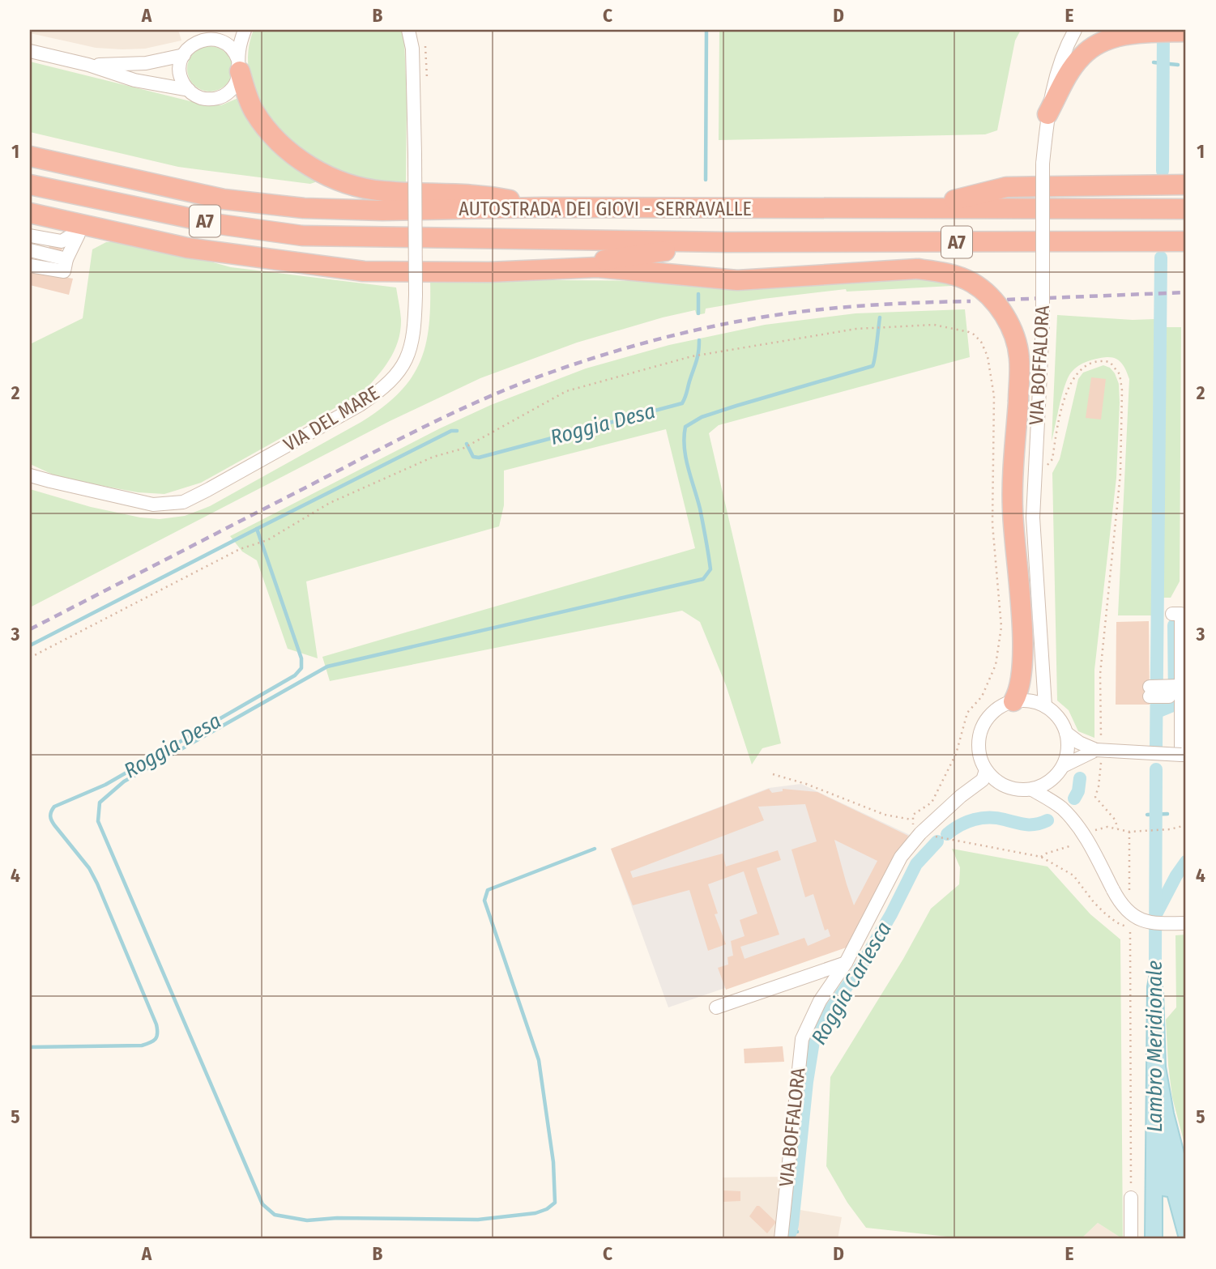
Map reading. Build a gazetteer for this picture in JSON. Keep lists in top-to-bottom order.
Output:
{
  "streets": {
    "highway": ["AUTOSTRADA DEI GIOVI - SERRAVALLE", "A7"],
    "street": ["VIA BOFFALORA", "VIA DEL MARE"]
  },
  "water": ["Roggia Desa", "Roggia Carlesca", "Lambro Meridionale"],
  "grid": {
    "columns": [
      "A",
      "B",
      "C",
      "D",
      "E"
    ],
    "rows": [
      "1",
      "2",
      "3",
      "4",
      "5"
    ]
  }
}
